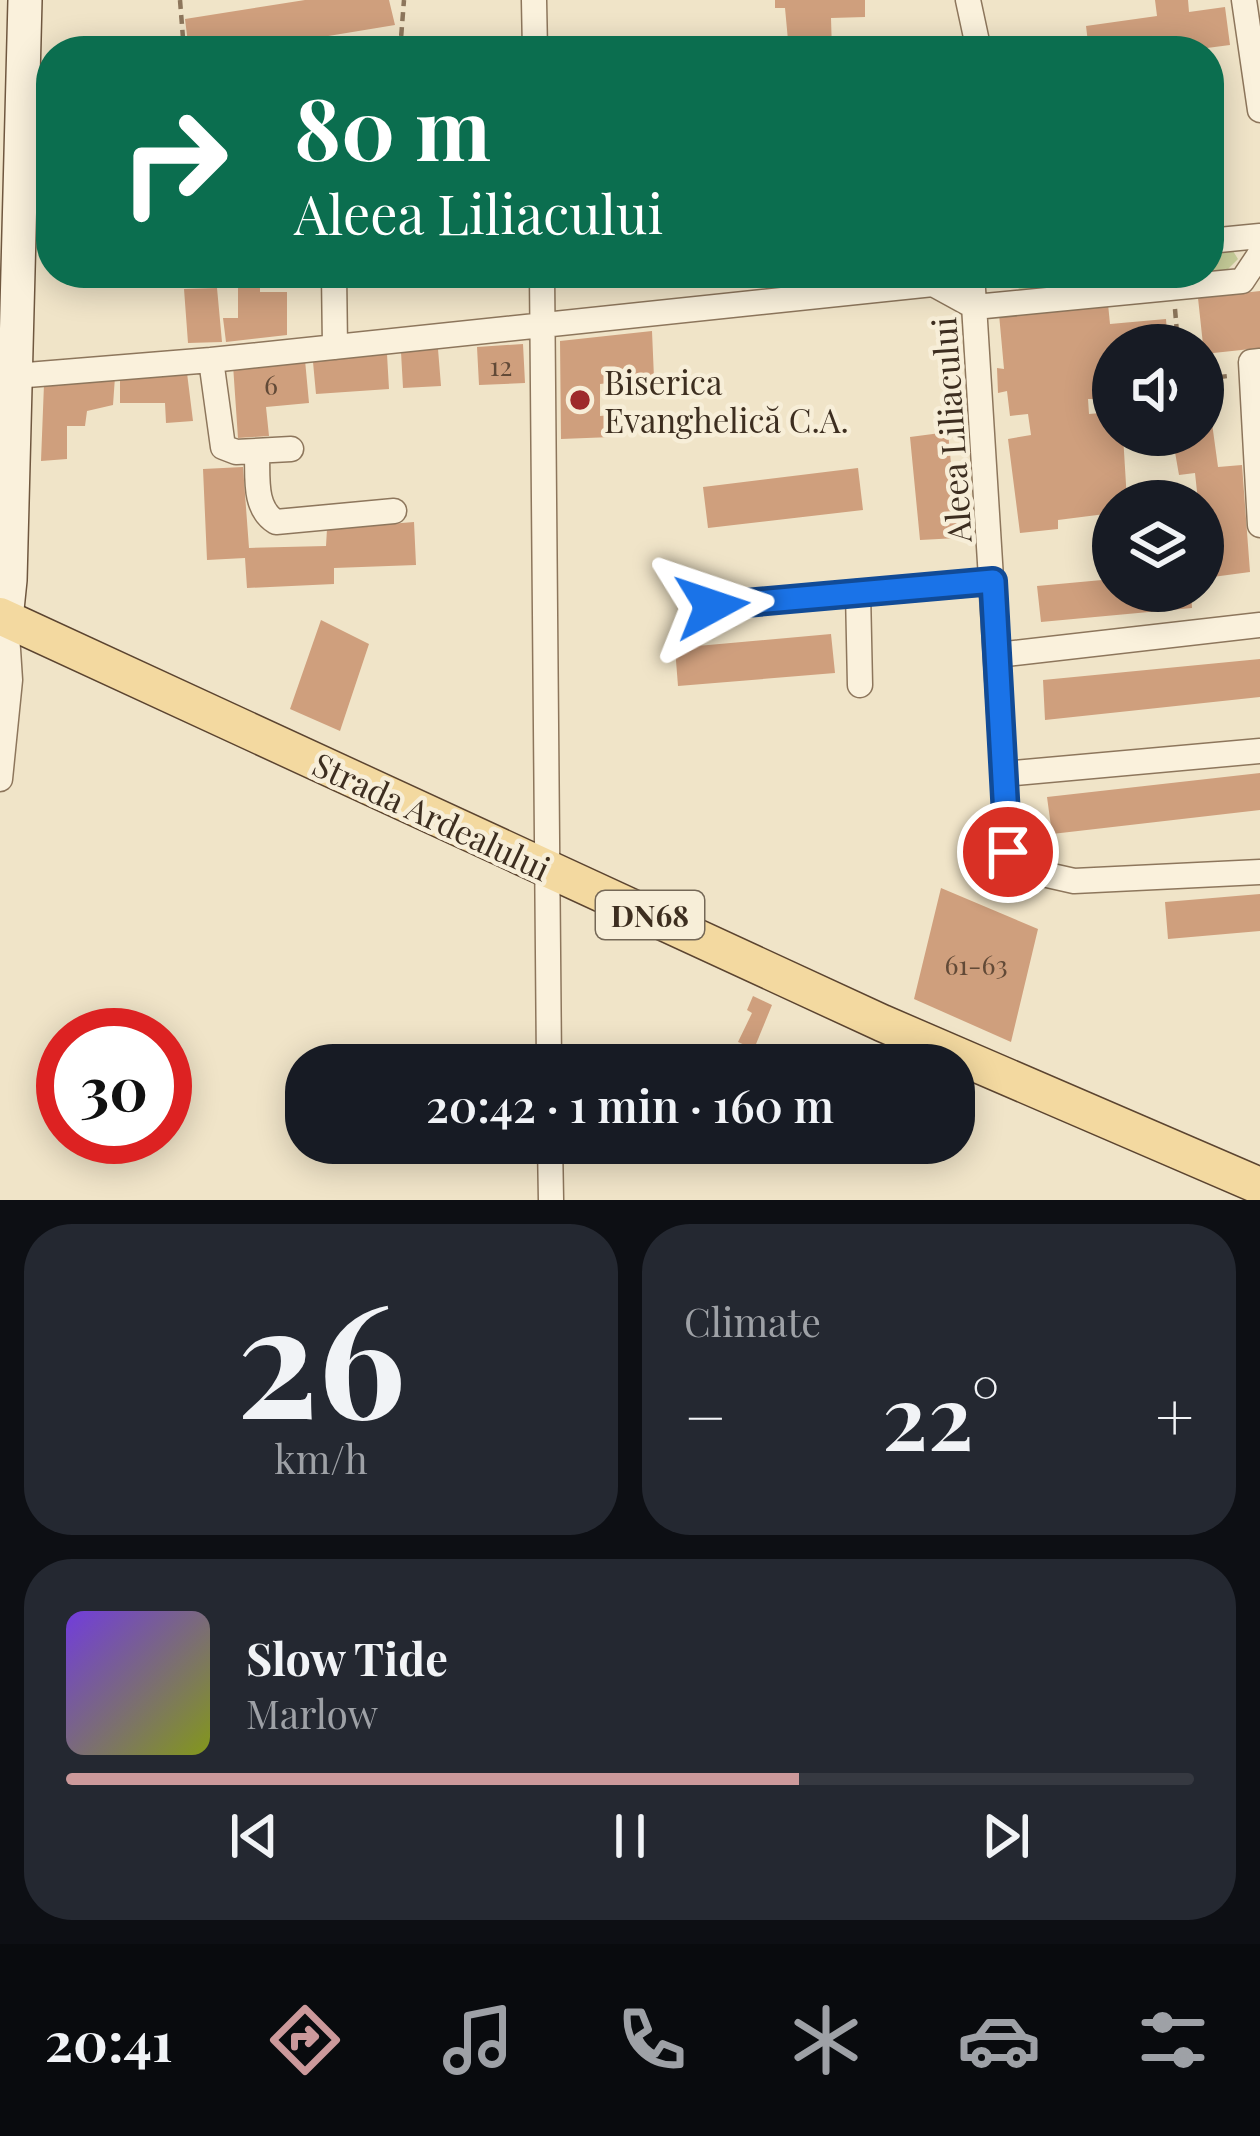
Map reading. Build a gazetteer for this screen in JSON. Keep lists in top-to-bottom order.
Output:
{
  "streets": {
    "main road": ["Strada Ardealului", "DN68"],
    "street": ["Aleea Liliacului"]
  },
  "places": ["Biserica Evanghelică C.A."],
  "house_numbers": ["12", "6", "61-63"],
  "page": {
    "turn": ["80 m", "Aleea Liliacului"],
    "limit": "30",
    "trip": "20:42 · 1 min · 160 m",
    "tile": [
      ["26", "km/h"],
      "Climate"
    ],
    "heat": ["−", "22°", "+"],
    "song": ["Slow Tide", "Marlow"],
    "tabs": "20:41"
  }
}
